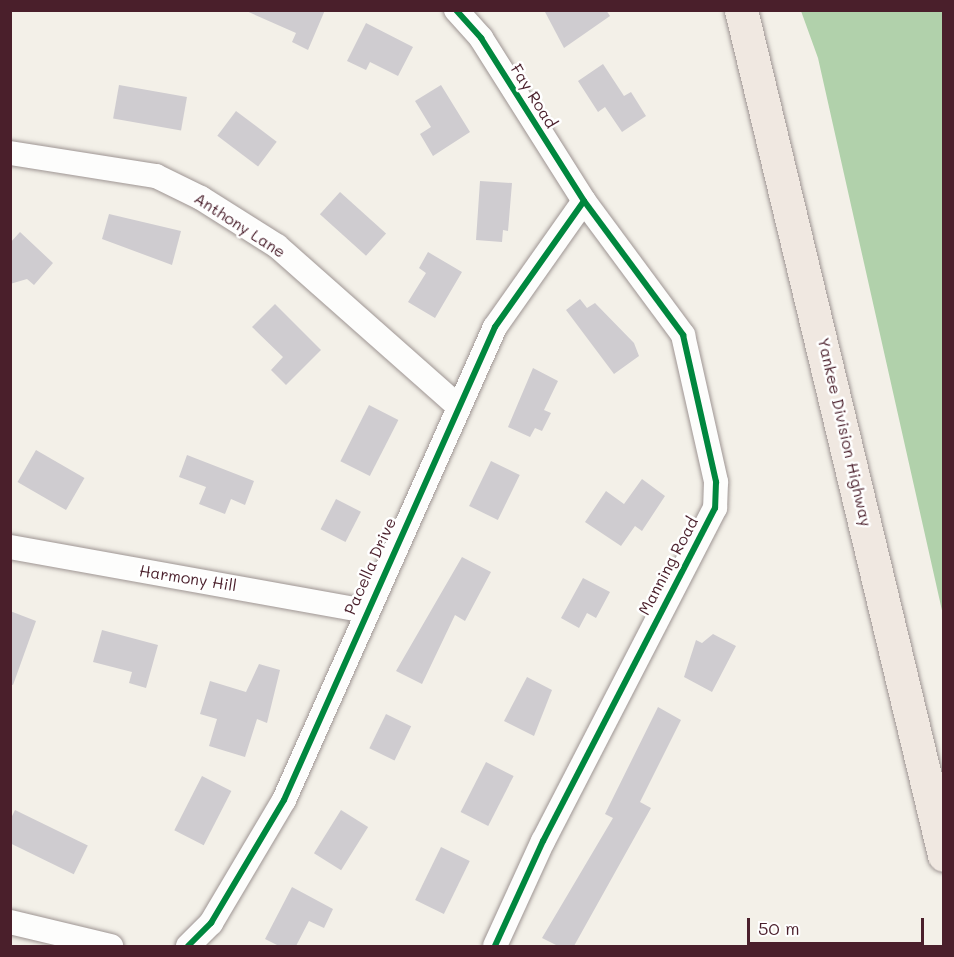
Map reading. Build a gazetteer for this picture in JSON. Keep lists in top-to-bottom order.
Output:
{
  "streets": {
    "highway": ["Yankee Division Highway"],
    "street": [
      "Fay Road",
      "Anthony Lane",
      "Pacella Drive",
      "Manning Road",
      "Harmony Hill"
    ]
  },
  "crossings": [
    ["Fay Road", "Pacella Drive"],
    ["Fay Road", "Manning Road"],
    ["Anthony Lane", "Pacella Drive"],
    ["Pacella Drive", "Manning Road"],
    ["Pacella Drive", "Harmony Hill"]
  ],
  "scale_bar": "50 m"
}
